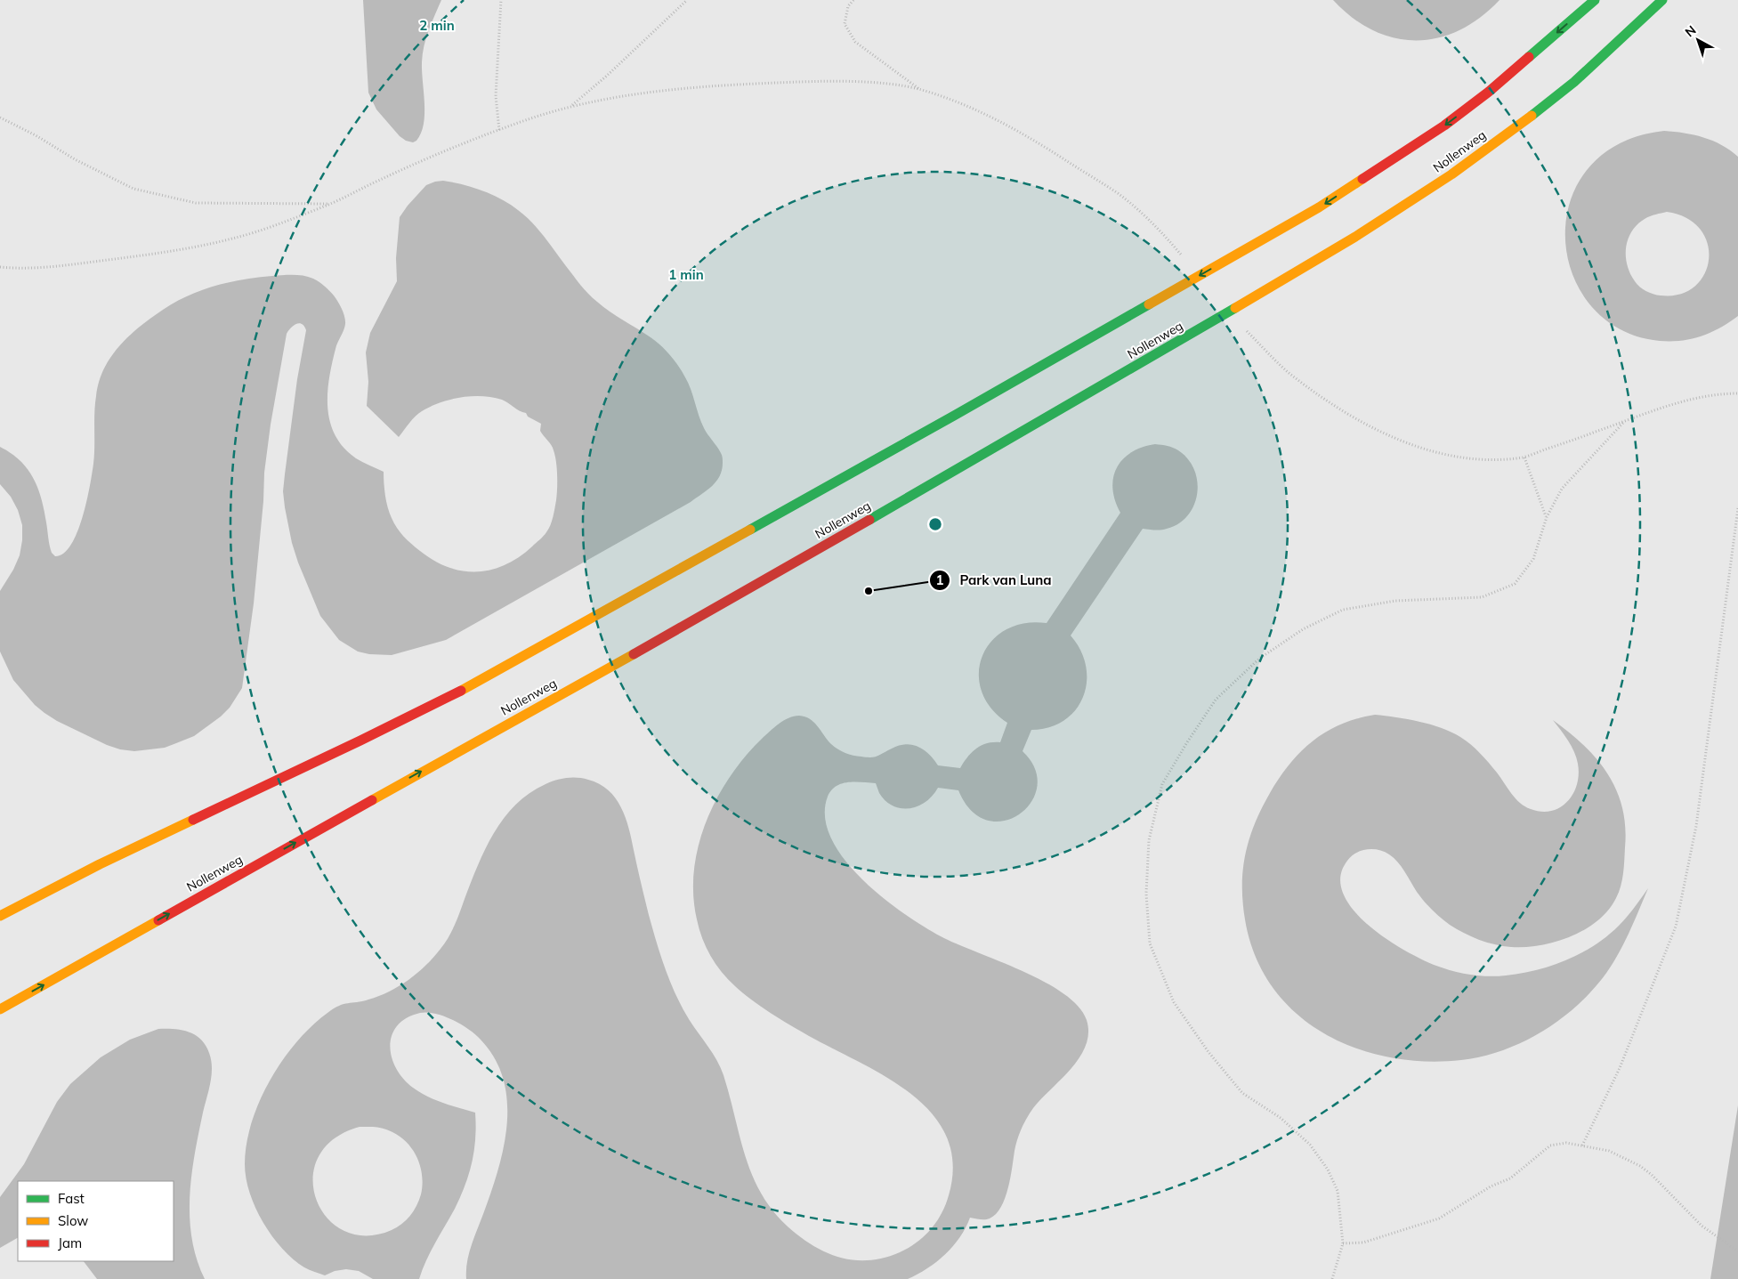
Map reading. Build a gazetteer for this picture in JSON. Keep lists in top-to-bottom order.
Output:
{
  "streets": {
    "main road": ["Nollenweg"]
  },
  "places": ["Park van Luna"],
  "legend": ["Fast", "Slow", "Jam"],
  "north": "top left",
  "rings": ["2 min", "1 min"]
}
